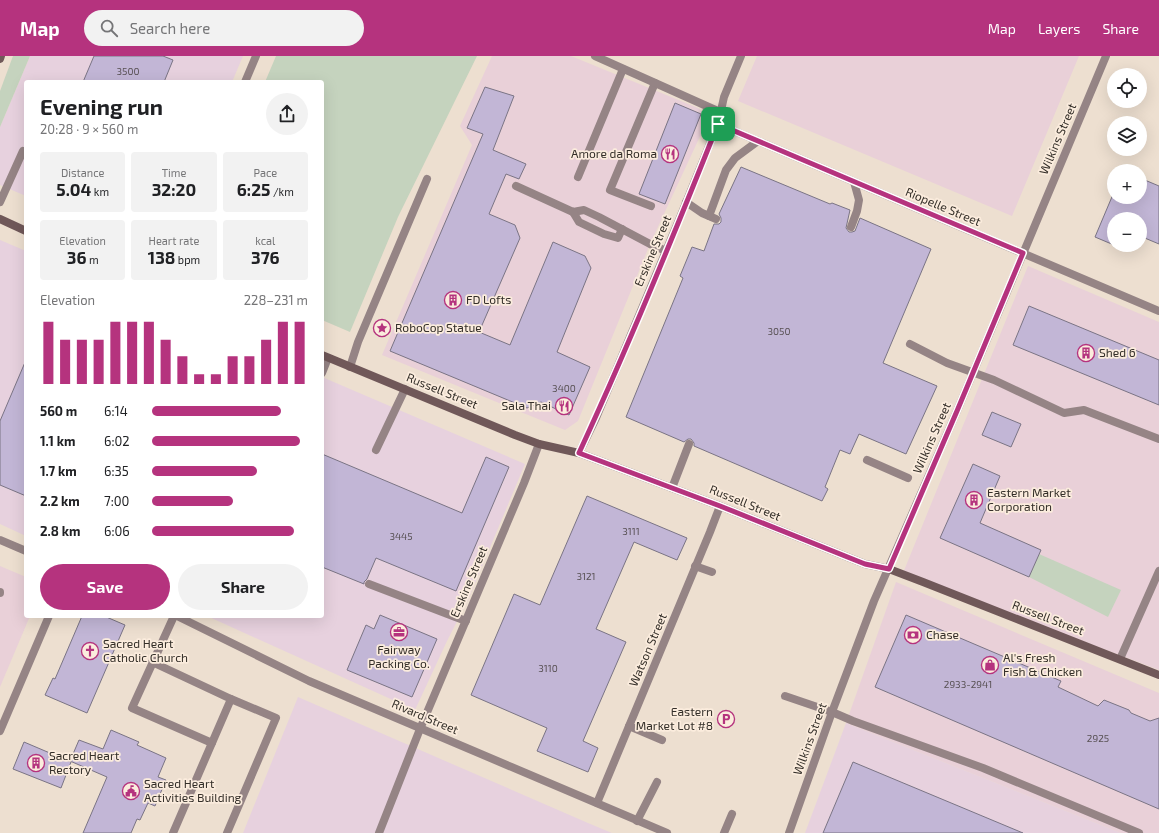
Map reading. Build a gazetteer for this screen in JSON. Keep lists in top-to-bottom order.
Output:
{
  "streets": {
    "street": [
      "Wilkins Street",
      "Riopelle Street",
      "Erskine Street",
      "Russell Street",
      "Watson Street",
      "Rivard Street"
    ]
  },
  "crossings": [
    ["Wilkins Street", "Riopelle Street"],
    ["Wilkins Street", "Russell Street"],
    ["Riopelle Street", "Erskine Street"],
    ["Erskine Street", "Russell Street"],
    ["Erskine Street", "Rivard Street"],
    ["Russell Street", "Watson Street"],
    ["Watson Street", "Rivard Street"]
  ],
  "places": {
    "restaurant": ["Amore da Roma", "Sala Thai"],
    "building": [
      "FD Lofts",
      "Shed 6",
      "Eastern Market Corporation",
      "Sacred Heart Rectory"
    ],
    "place": ["RoboCop Statue"],
    "office": ["Fairway Packing Co."],
    "bank": ["Chase"],
    "church": ["Sacred Heart Catholic Church"],
    "shop": ["Al's Fresh Fish & Chicken"],
    "parking": ["Eastern Market Lot #8"],
    "public building": ["Sacred Heart Activities Building"]
  },
  "house_numbers": [
    "3500",
    "3050",
    "3400",
    "3111",
    "3445",
    "3121",
    "3110",
    "2933-2941",
    "2925"
  ],
  "page": {
    "header": "Map",
    "search": "Search here",
    "nav": ["Map", "Layers", "Share"],
    "map_buttons": ["+", "−"],
    "heading": ["Evening run", "20:28 · 9 × 560 m"],
    "stats": [
      ["Distance", "5.04 km"],
      ["Time", "32:20"],
      ["Pace", "6:25 /km"],
      ["Elevation", "36 m"],
      ["Heart rate", "138 bpm"],
      ["kcal", "376"]
    ],
    "chart": ["Elevation", "228–231 m"],
    "list": [
      {
        "name": "560 m",
        "note": "6:14"
      },
      {
        "name": "1.1 km",
        "note": "6:02"
      },
      {
        "name": "1.7 km",
        "note": "6:35"
      },
      {
        "name": "2.2 km",
        "note": "7:00"
      },
      {
        "name": "2.8 km",
        "note": "6:06"
      }
    ],
    "buttons": ["Save", "Share"]
  }
}
